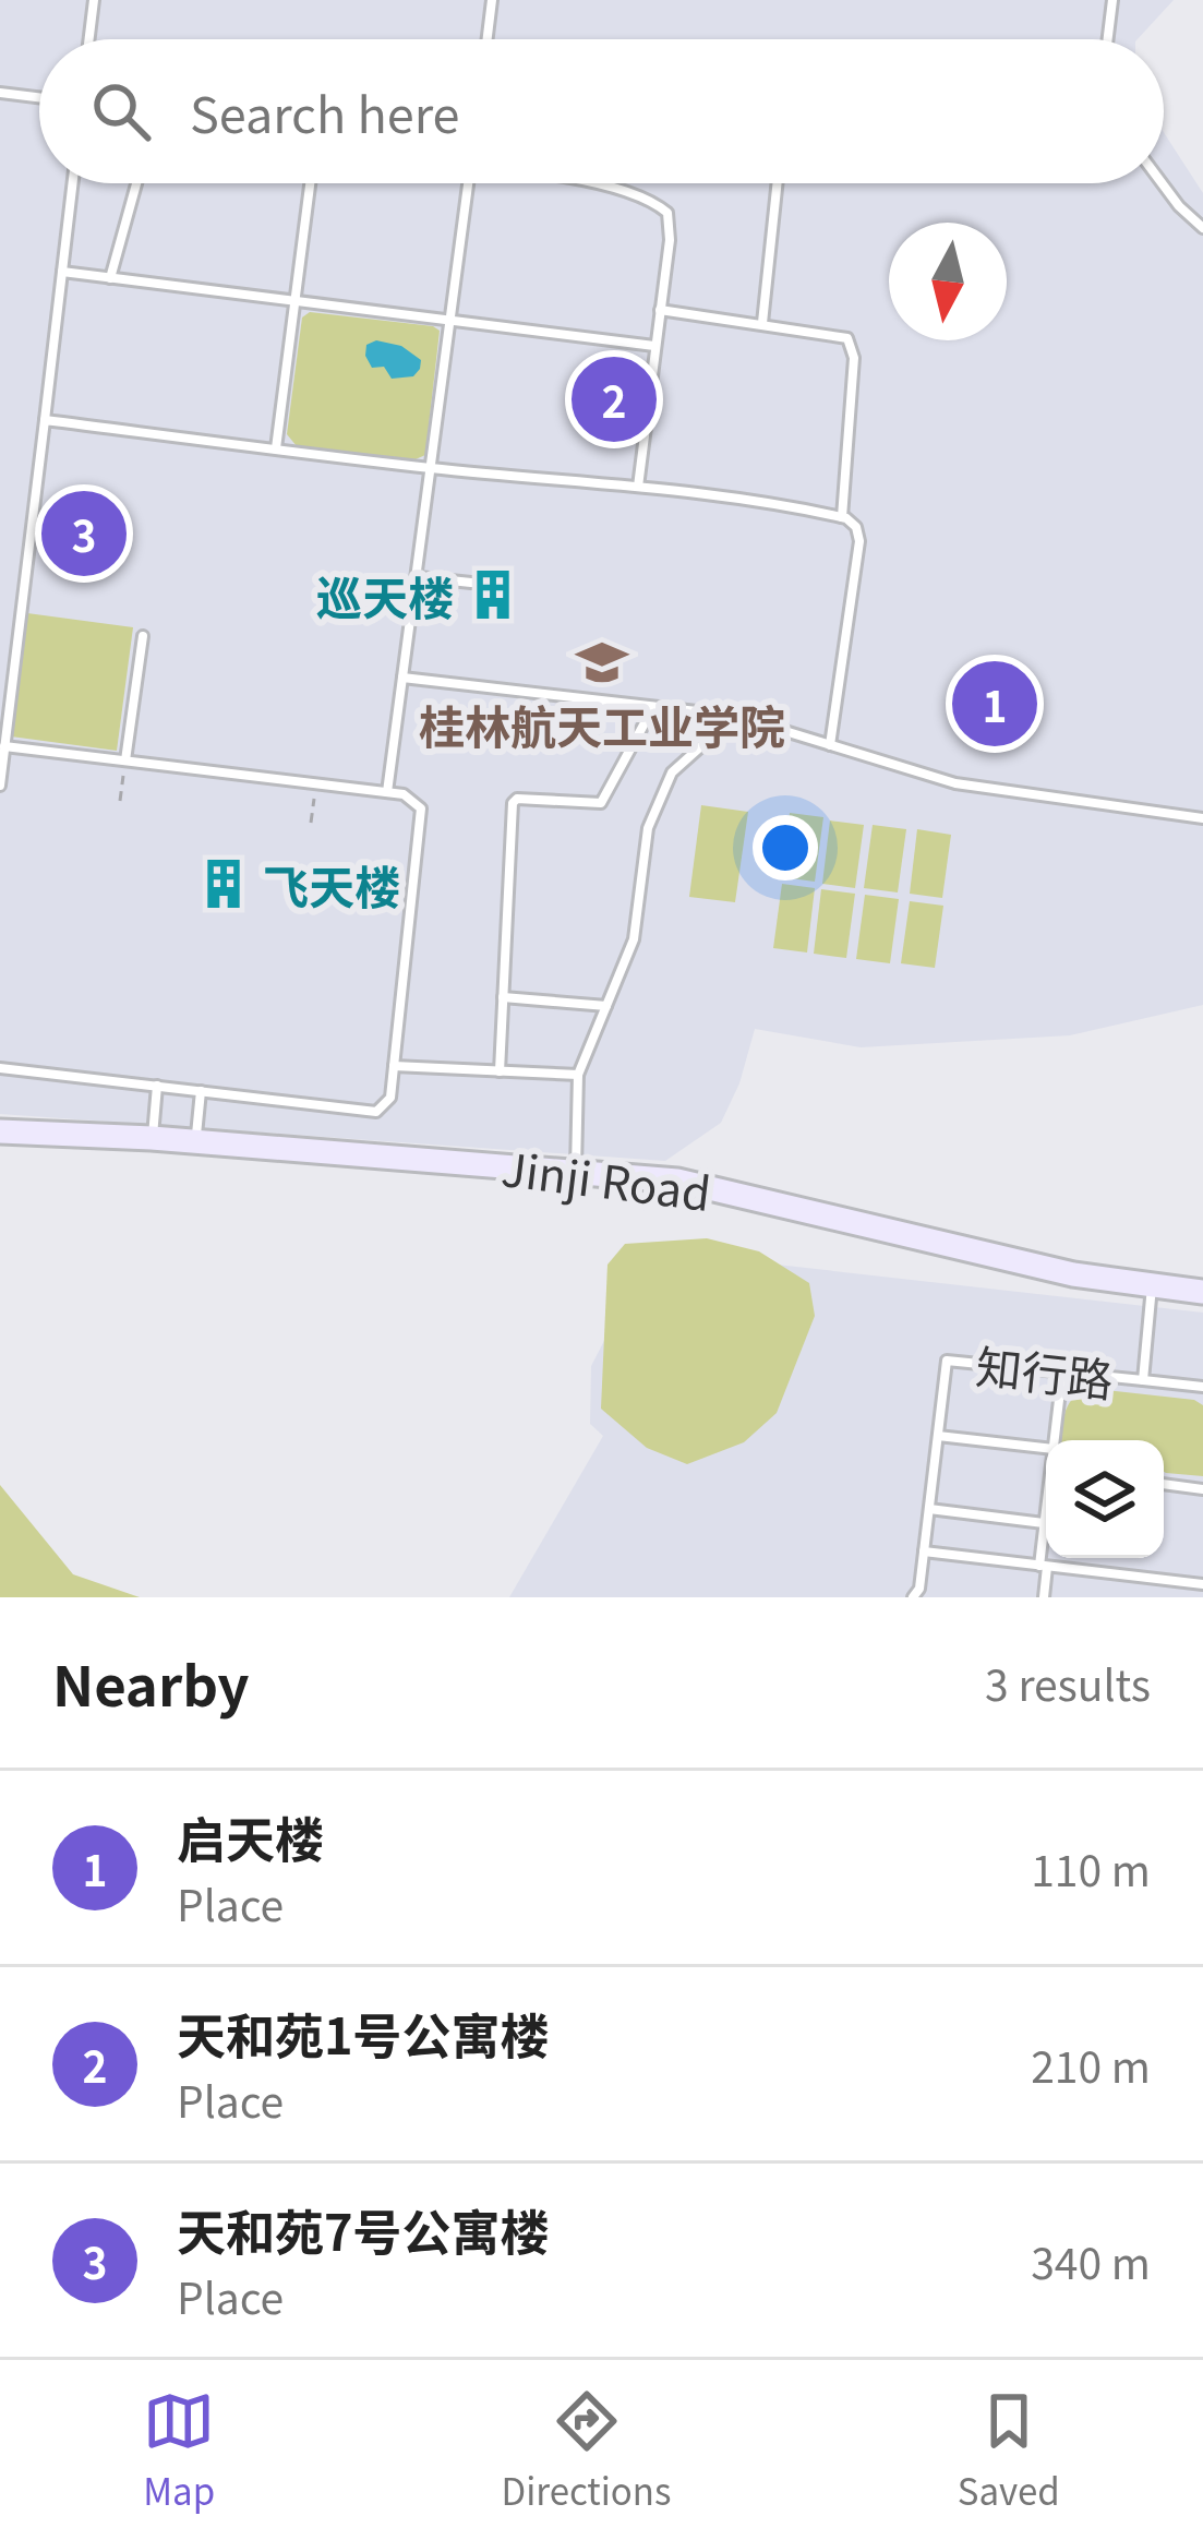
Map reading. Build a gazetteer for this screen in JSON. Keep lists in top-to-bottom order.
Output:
{
  "streets": {
    "main road": ["Jinji Road"],
    "lane": ["知行路"]
  },
  "crossings": [
    ["Jinji Road", "知行路"]
  ],
  "places": {
    "building": ["巡天楼", "飞天楼"],
    "school or university": ["桂林航天工业学院"]
  },
  "north": "bottom",
  "page": {
    "search": "Search here",
    "pins": ["2", "3", "1"],
    "heading": ["Nearby", "3 results"],
    "list": [
      {
        "mark": "1",
        "name": "启天楼",
        "note": "Place",
        "value": "110 m"
      },
      {
        "mark": "2",
        "name": "天和苑1号公寓楼",
        "note": "Place",
        "value": "210 m"
      },
      {
        "mark": "3",
        "name": "天和苑7号公寓楼",
        "note": "Place",
        "value": "340 m"
      }
    ],
    "nav": ["Map", "Directions", "Saved"]
  }
}
